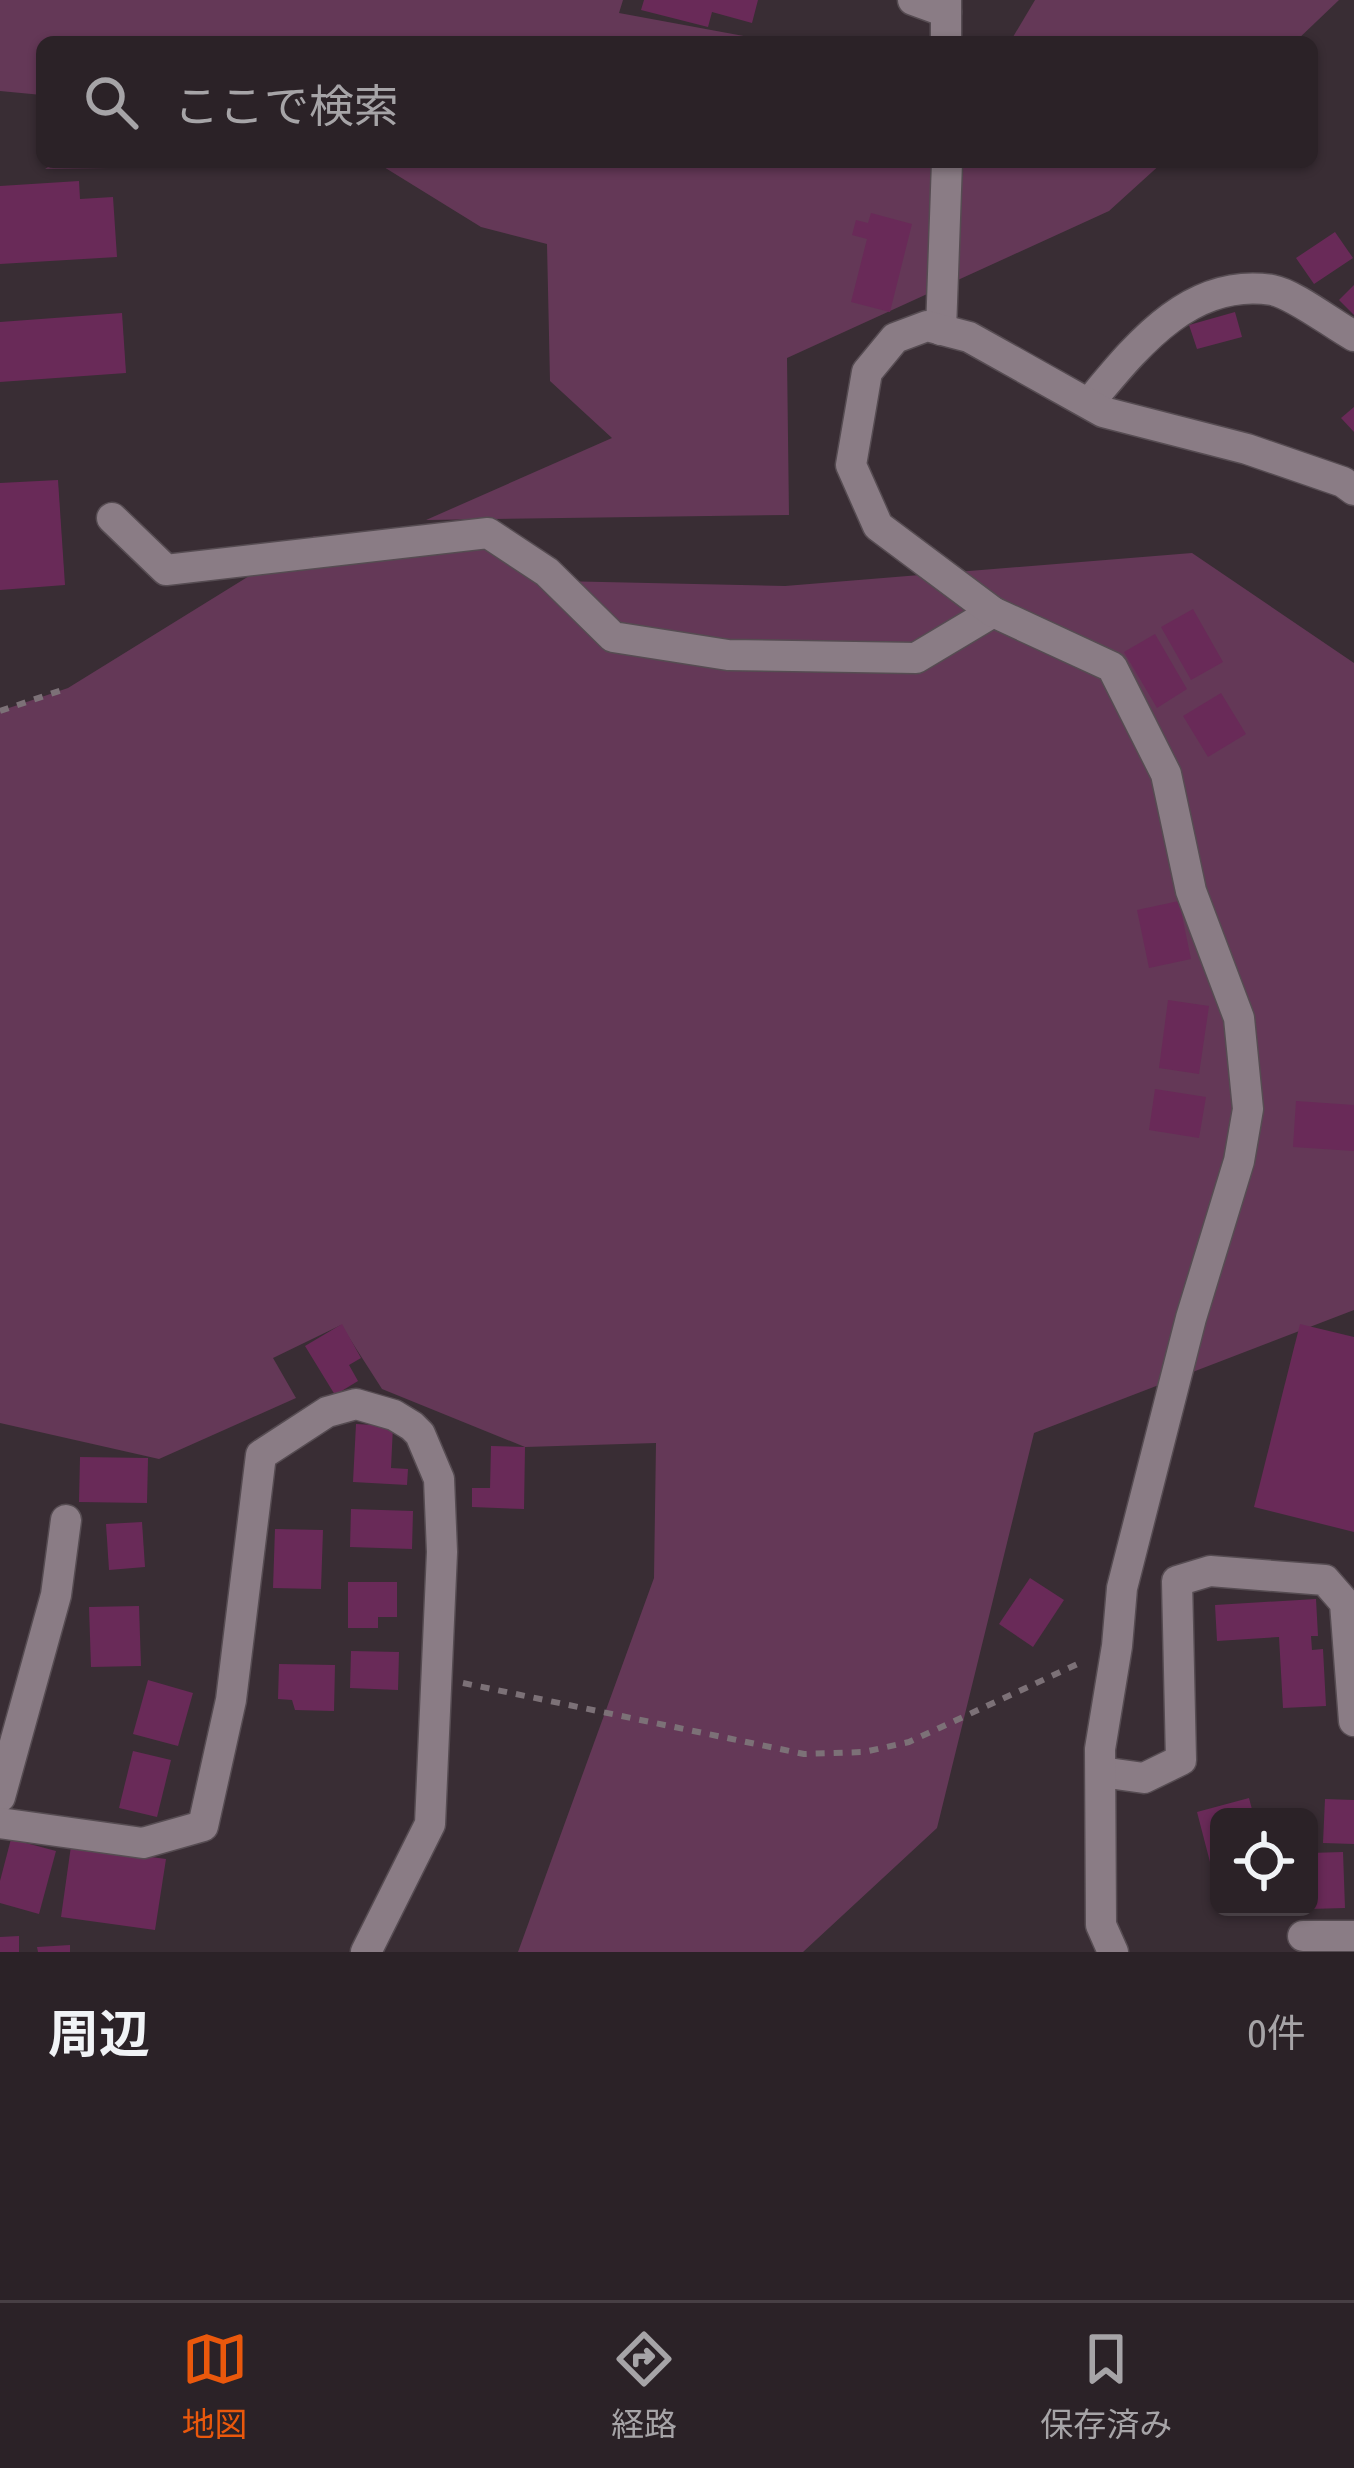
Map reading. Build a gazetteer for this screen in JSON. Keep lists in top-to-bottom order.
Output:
{
  "page": {
    "search": "ここで検索",
    "heading": ["周辺", "0件"],
    "nav": ["地図", "経路", "保存済み"]
  }
}
